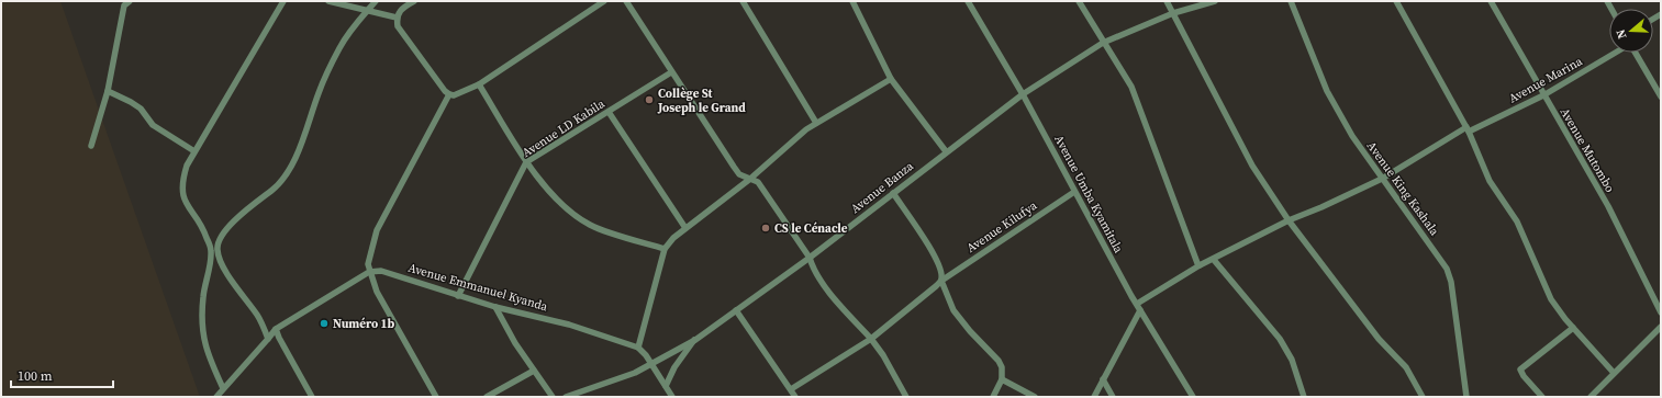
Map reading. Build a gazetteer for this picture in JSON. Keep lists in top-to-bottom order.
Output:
{
  "streets": {
    "street": [
      "Avenue Marina",
      "Avenue LD Kabila",
      "Avenue Mutombo",
      "Avenue Banza",
      "Avenue King Kashala",
      "Avenue Umba Kyamitala",
      "Avenue Kilufya",
      "Avenue Emmanuel Kyanda"
    ]
  },
  "crossings": [
    ["Avenue Marina", "Avenue Mutombo"],
    ["Avenue Marina", "Avenue King Kashala"],
    ["Avenue Marina", "Avenue Umba Kyamitala"],
    ["Avenue LD Kabila", "Avenue Emmanuel Kyanda"],
    ["Avenue Banza", "Avenue Umba Kyamitala"],
    ["Avenue Umba Kyamitala", "Avenue Kilufya"]
  ],
  "places": ["Collège St Joseph le Grand", "CS le Cénacle", "Numéro 1b"],
  "scale_bar": "100 m",
  "north": "left"
}
